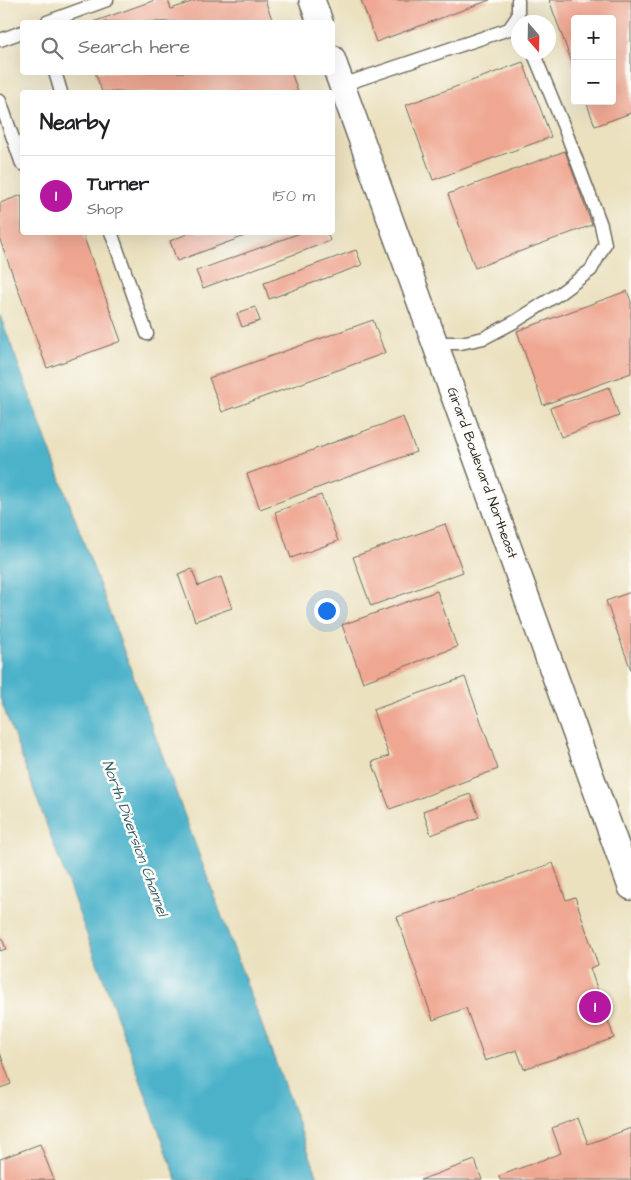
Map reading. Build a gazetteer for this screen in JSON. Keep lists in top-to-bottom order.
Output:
{
  "streets": {
    "street": ["Girard Boulevard Northeast"]
  },
  "water": ["North Diversion Channel"],
  "north": "bottom",
  "page": {
    "map_buttons": ["+", "−"],
    "search": "Search here",
    "heading": "Nearby",
    "list": [
      {
        "mark": "1",
        "name": "Turner",
        "note": "Shop",
        "value": "150 m"
      }
    ],
    "pins": "1"
  }
}
